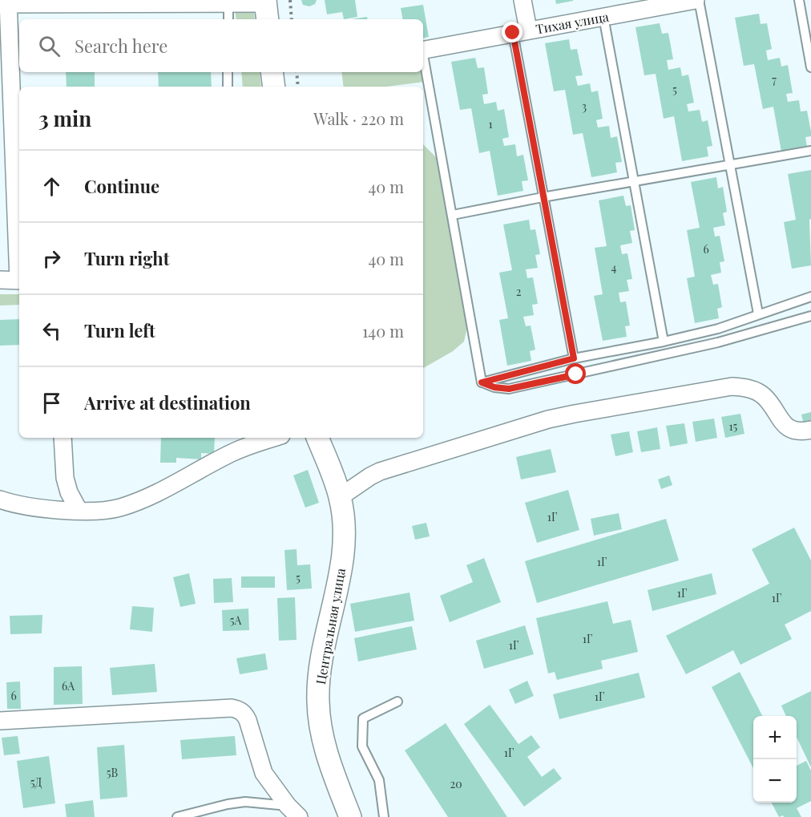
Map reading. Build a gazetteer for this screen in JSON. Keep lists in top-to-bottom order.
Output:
{
  "streets": {
    "street": ["Тихая улица", "Центральная улица"]
  },
  "house_numbers": [
    "7",
    "5",
    "3",
    "1",
    "6",
    "4",
    "2",
    "15",
    "1Г",
    "1Г",
    "5",
    "1Г",
    "1Г",
    "5А",
    "1Г",
    "1Г",
    "6А",
    "6",
    "1Г",
    "1Г",
    "5В",
    "5Д",
    "20"
  ],
  "page": {
    "search": "Search here",
    "heading": ["3 min", "Walk · 220 m"],
    "list": [
      ["Continue", "40 m"],
      ["Turn right", "40 m"],
      ["Turn left", "140 m"],
      "Arrive at destination"
    ],
    "map_buttons": ["+", "−"]
  }
}
